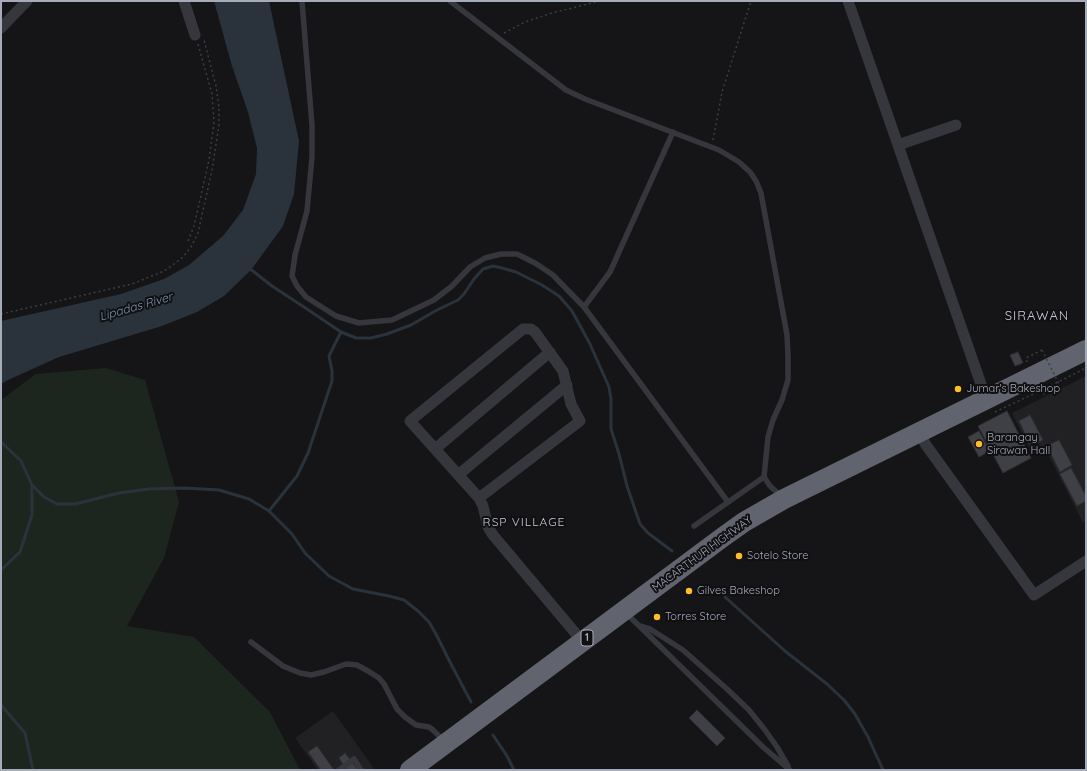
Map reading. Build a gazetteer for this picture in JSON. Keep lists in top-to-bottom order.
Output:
{
  "streets": {
    "highway": ["MACARTHUR HIGHWAY", "1"]
  },
  "districts": ["SIRAWAN", "RSP VILLAGE"],
  "water": ["Lipadas River"],
  "places": [
    "Jumar's Bakeshop",
    "Barangay Sirawan Hall",
    "Sotelo Store",
    "Gilves Bakeshop",
    "Torres Store"
  ]
}
